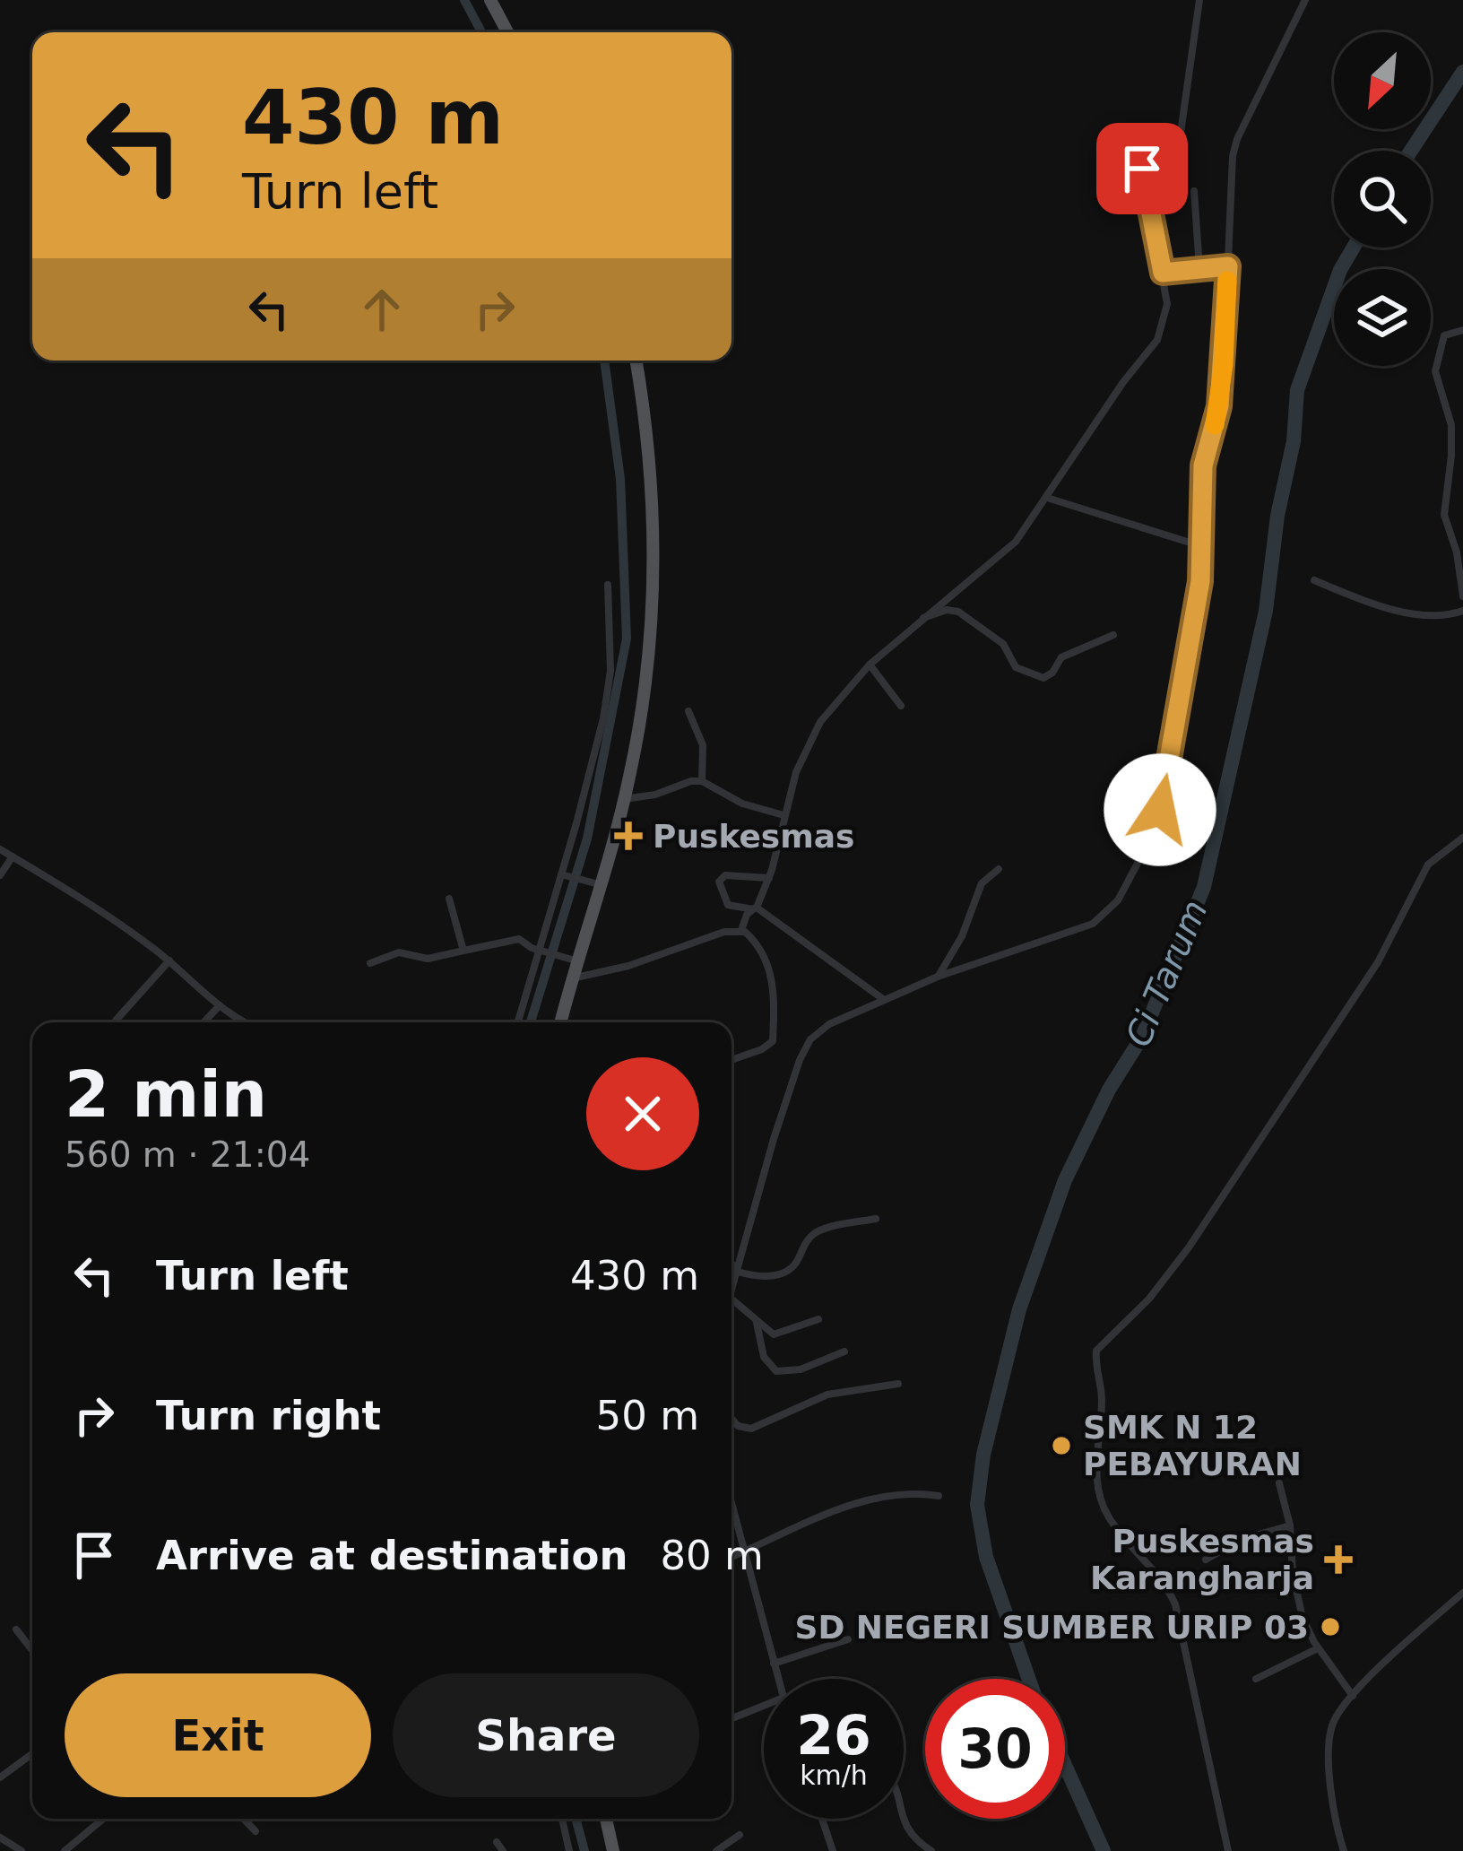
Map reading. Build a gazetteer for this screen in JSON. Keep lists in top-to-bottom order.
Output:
{
  "water": ["Ci Tarum"],
  "places": {
    "health": ["Puskesmas", "Puskesmas Karangharja"],
    "other": ["SMK N 12 PEBAYURAN", "SD NEGERI SUMBER URIP 03"]
  },
  "north": "bottom left",
  "page": {
    "turn": ["430 m", "Turn left"],
    "heading": ["2 min", "560 m · 21:04"],
    "list": [
      {
        "name": "Turn left",
        "value": "430 m"
      },
      {
        "name": "Turn right",
        "value": "50 m"
      },
      {
        "name": "Arrive at destination",
        "value": "80 m"
      }
    ],
    "buttons": ["Exit", "Share"],
    "speed": "26 km/h",
    "limit": "30"
  }
}
